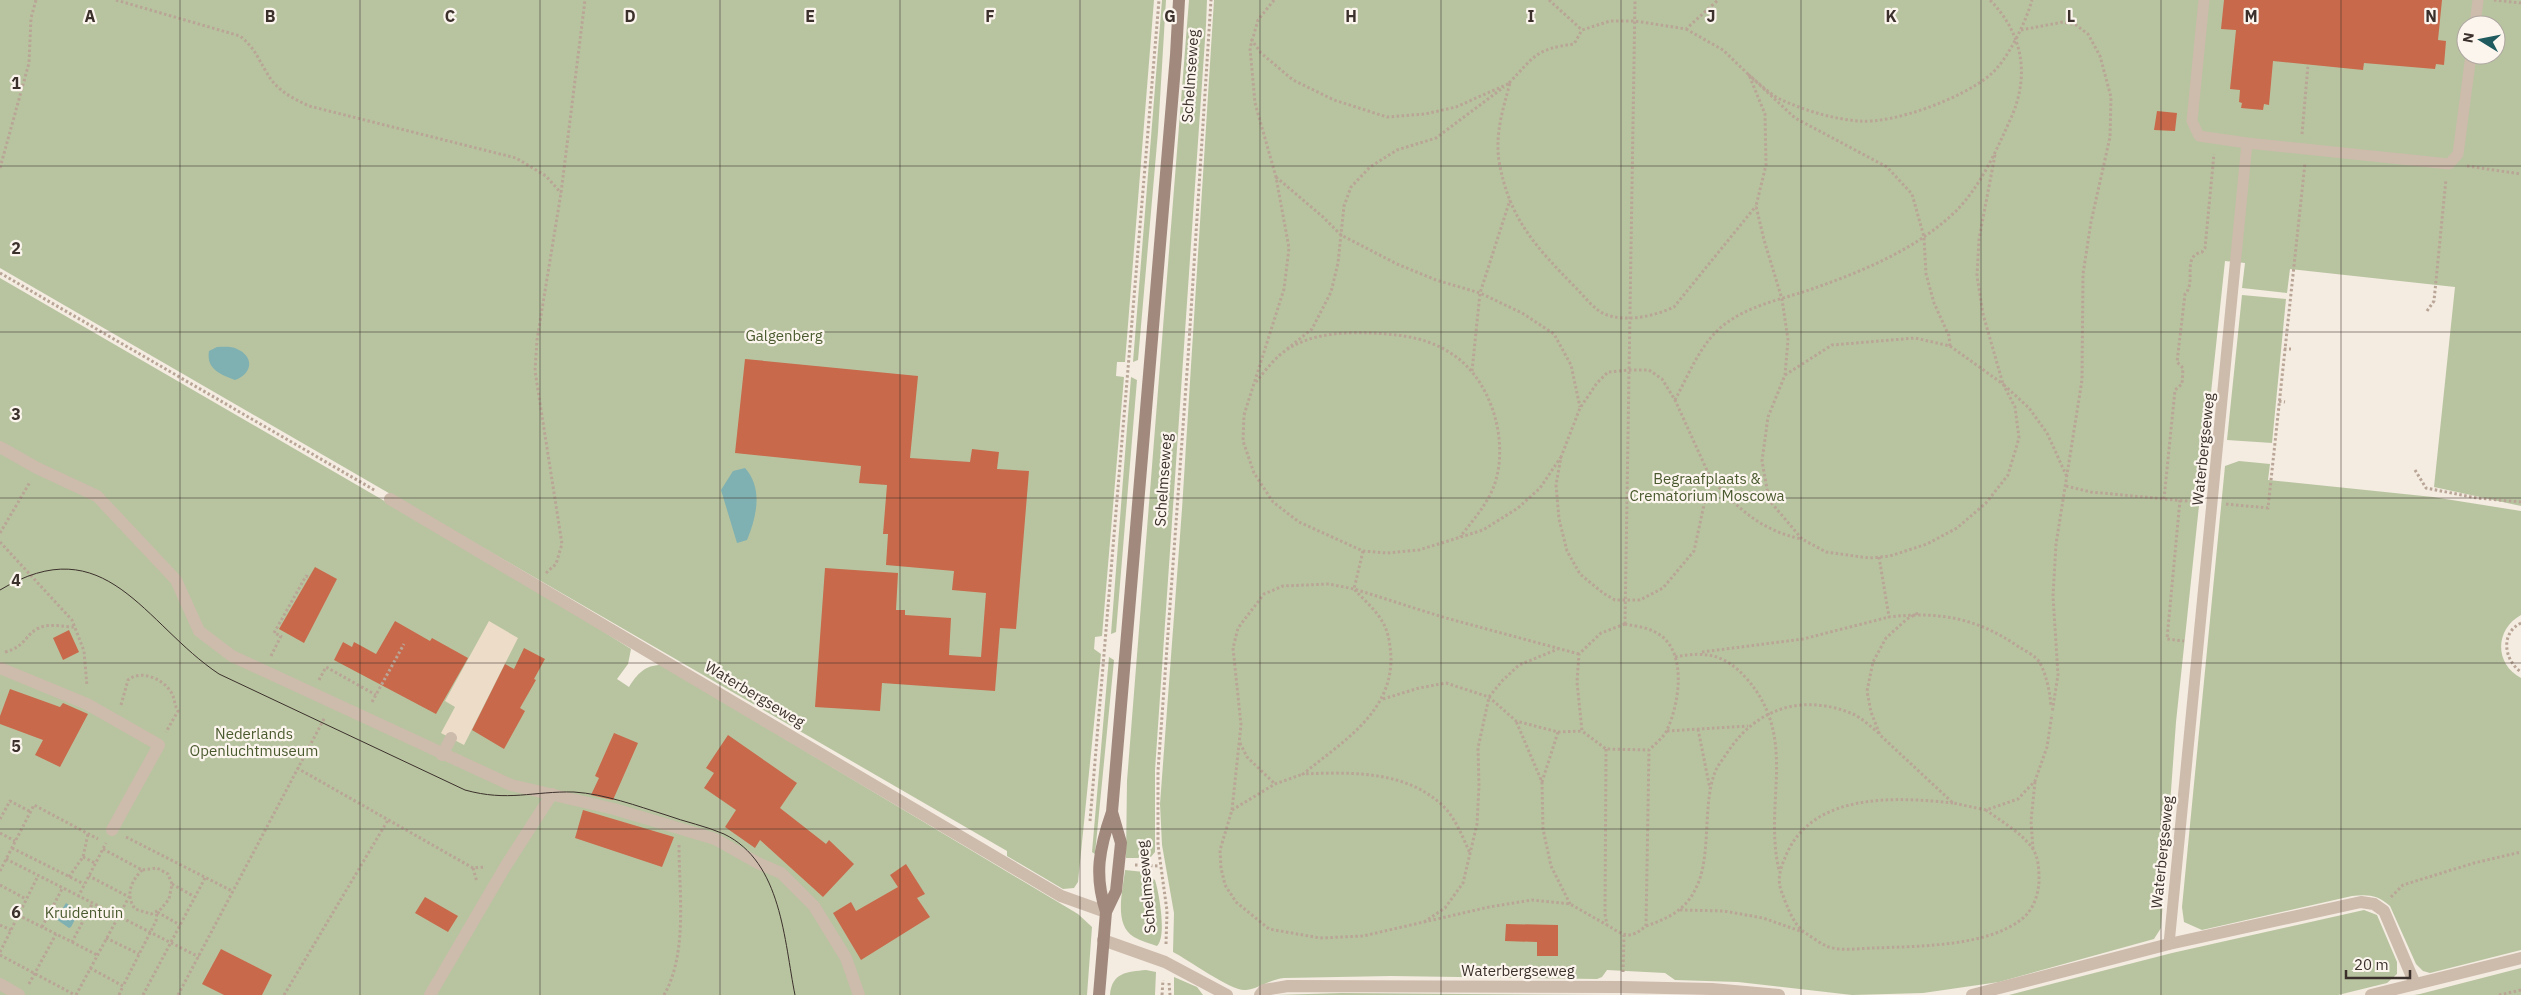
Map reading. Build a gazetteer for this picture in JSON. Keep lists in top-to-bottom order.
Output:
{
  "streets": {
    "main road": ["Schelmseweg"],
    "street": ["Waterbergseweg"]
  },
  "crossings": [
    ["Schelmseweg", "Waterbergseweg"]
  ],
  "parks": [
    "Galgenberg",
    "Begraafplaats & Crematorium Moscowa",
    "Nederlands Openluchtmuseum",
    "Kruidentuin"
  ],
  "scale_bar": "20 m",
  "north": "left",
  "grid": {
    "columns": [
      "A",
      "B",
      "C",
      "D",
      "E",
      "F",
      "G",
      "H",
      "I",
      "J",
      "K",
      "L",
      "M",
      "N"
    ],
    "rows": [
      "1",
      "2",
      "3",
      "4",
      "5",
      "6"
    ]
  }
}
